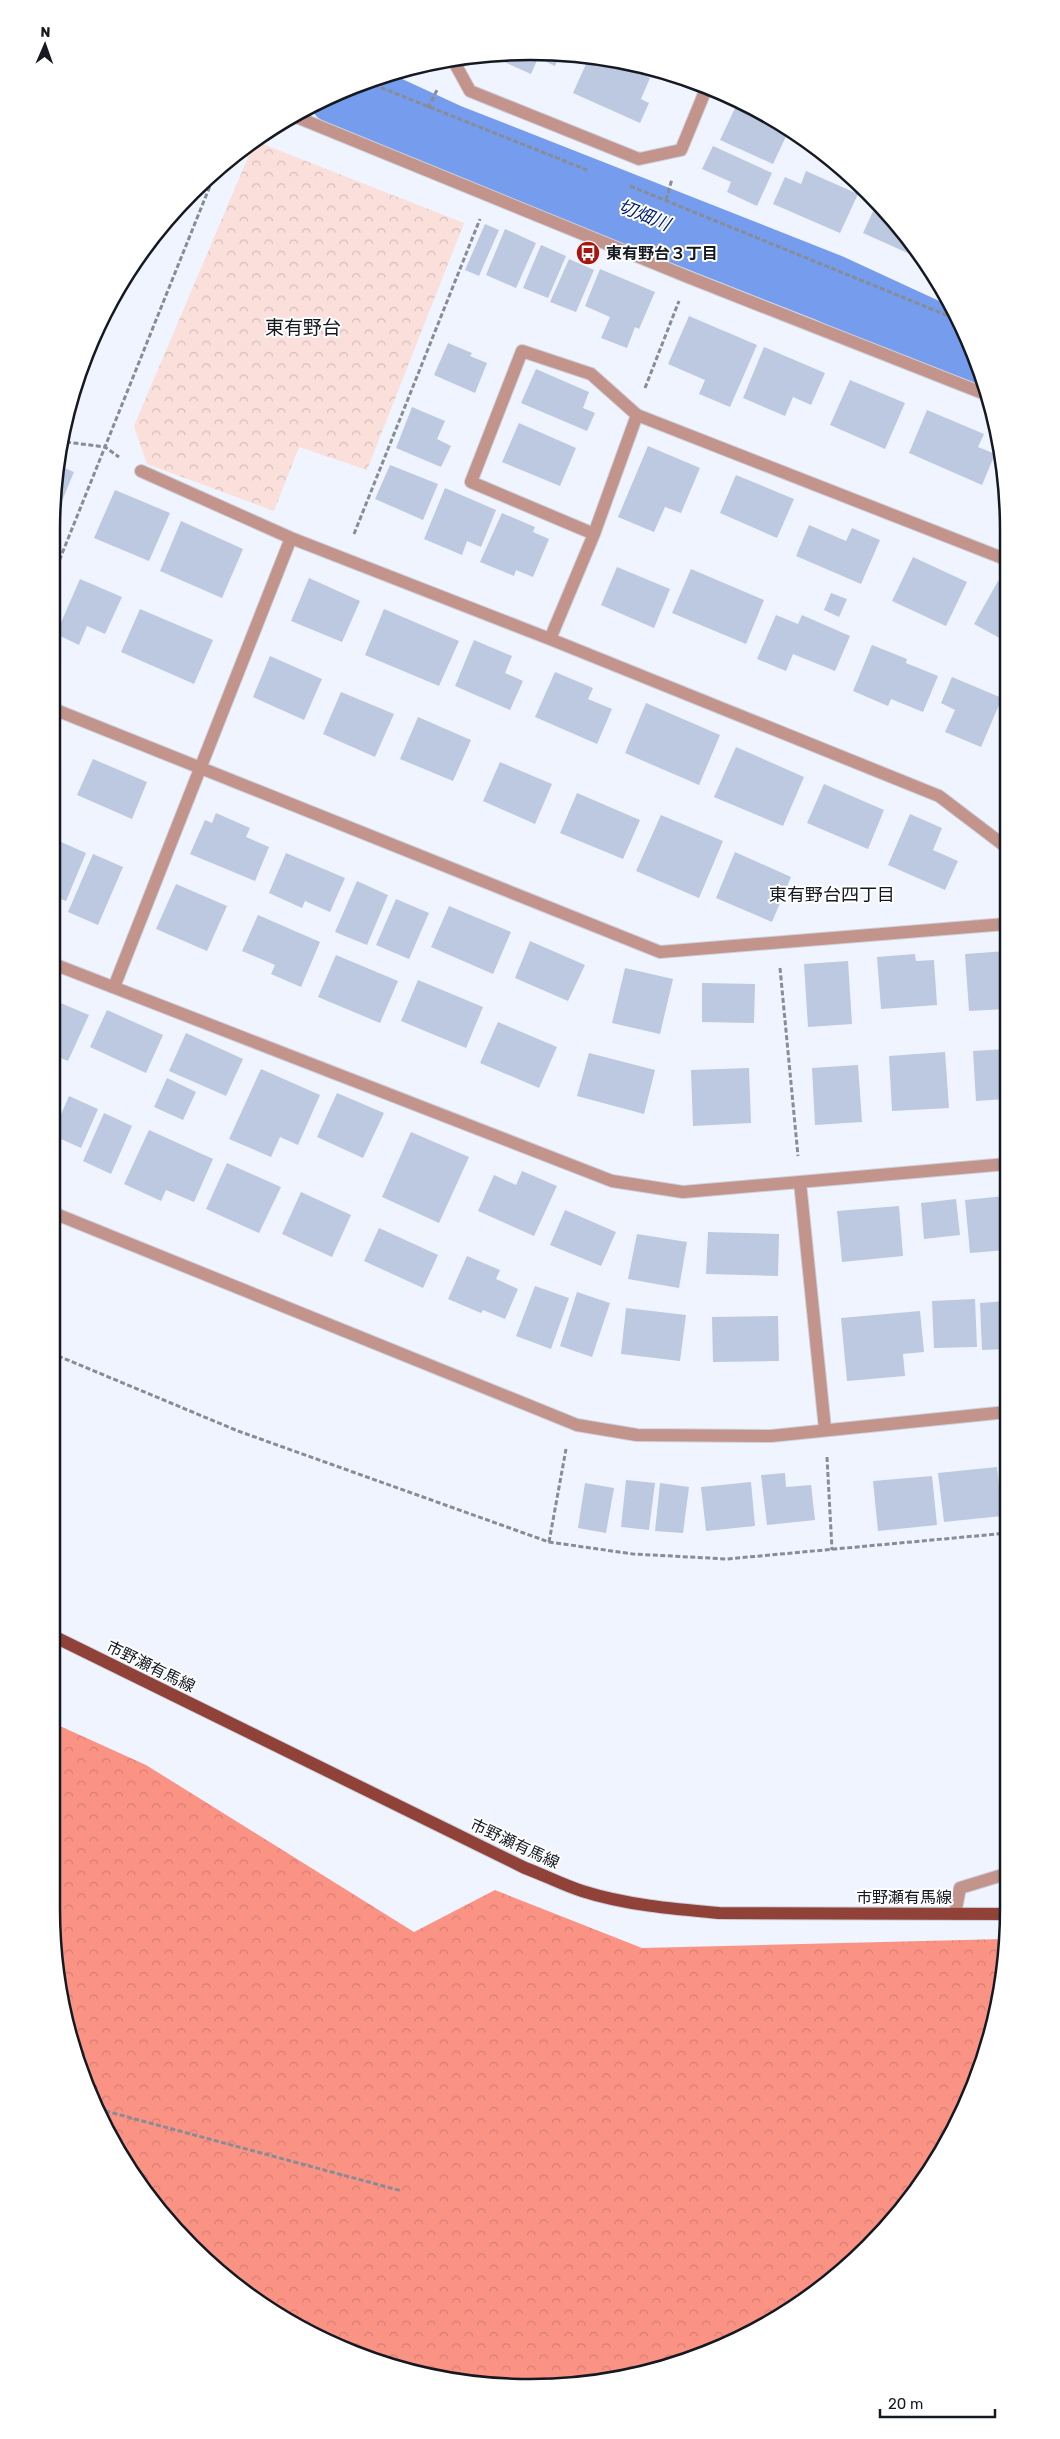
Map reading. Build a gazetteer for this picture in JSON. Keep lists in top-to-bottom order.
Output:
{
  "streets": {
    "main road": ["市野瀬有馬線"]
  },
  "districts": ["東有野台", "東有野台四丁目"],
  "water": ["切畑川"],
  "places": {
    "bus stop": ["東有野台３丁目"]
  },
  "scale_bar": "20 m",
  "north": "top"
}
